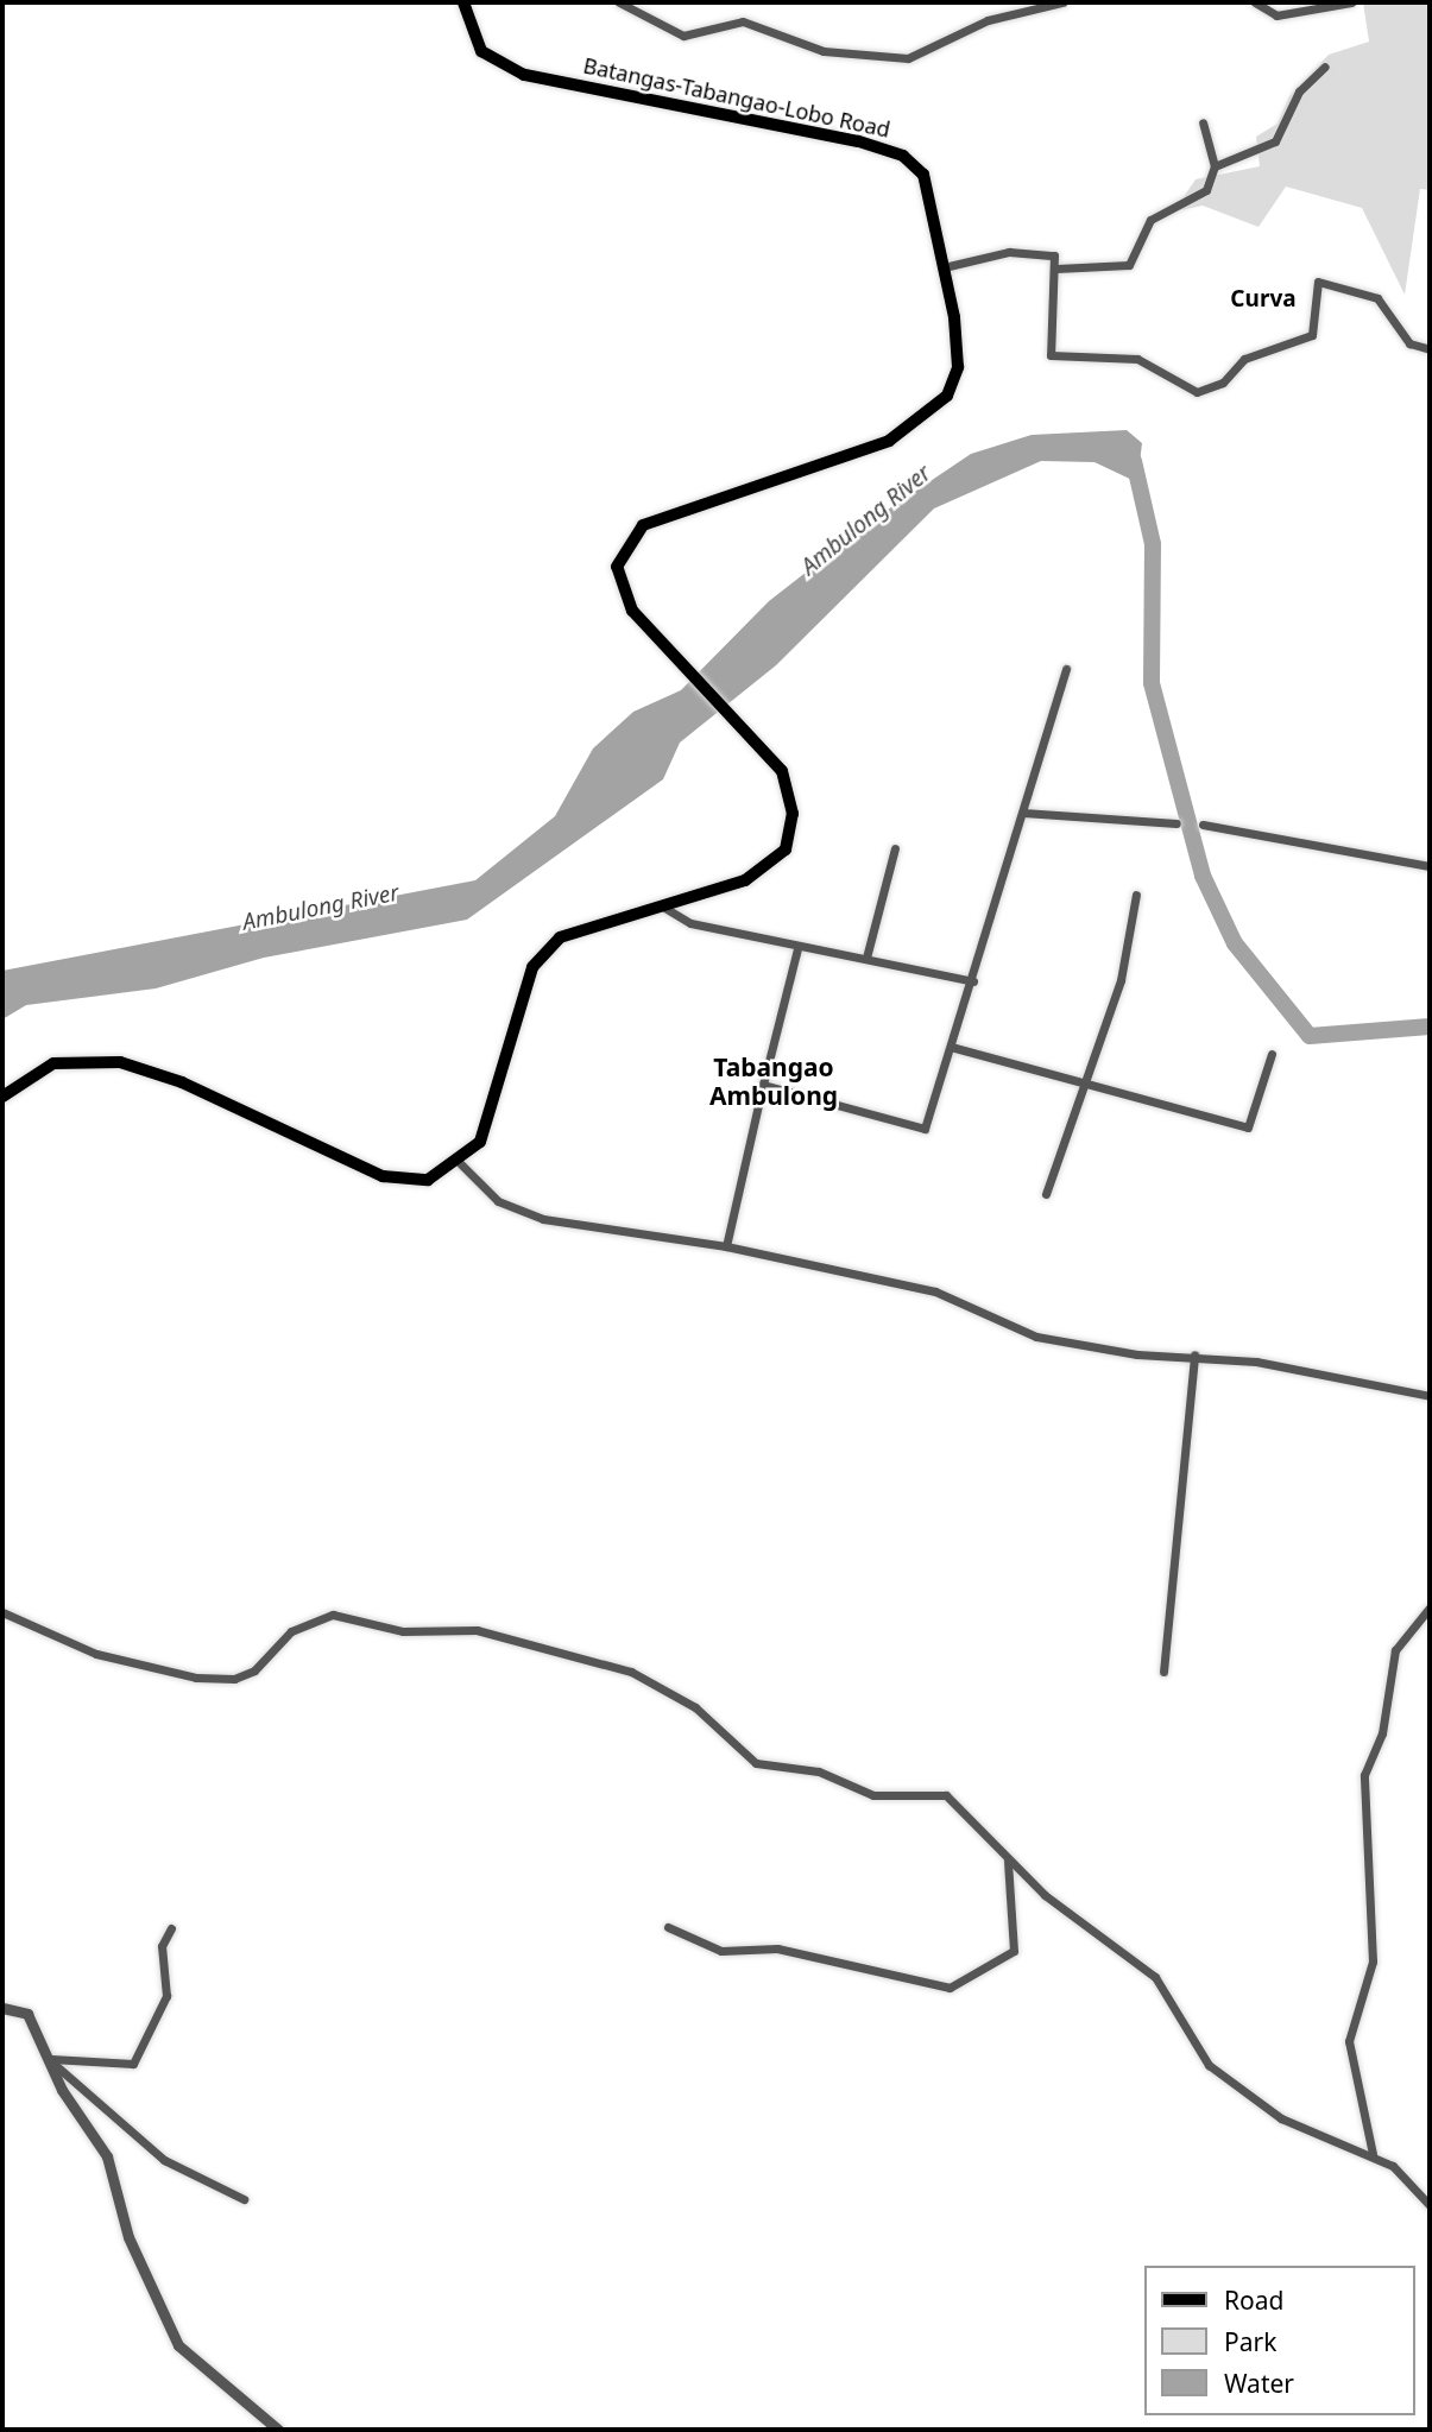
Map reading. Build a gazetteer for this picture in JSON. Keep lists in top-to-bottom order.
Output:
{
  "streets": {
    "main road": ["Batangas-Tabangao-Lobo Road"]
  },
  "districts": ["Curva", "Tabangao Ambulong"],
  "water": ["Ambulong River"],
  "legend": ["Road", "Park", "Water"]
}
